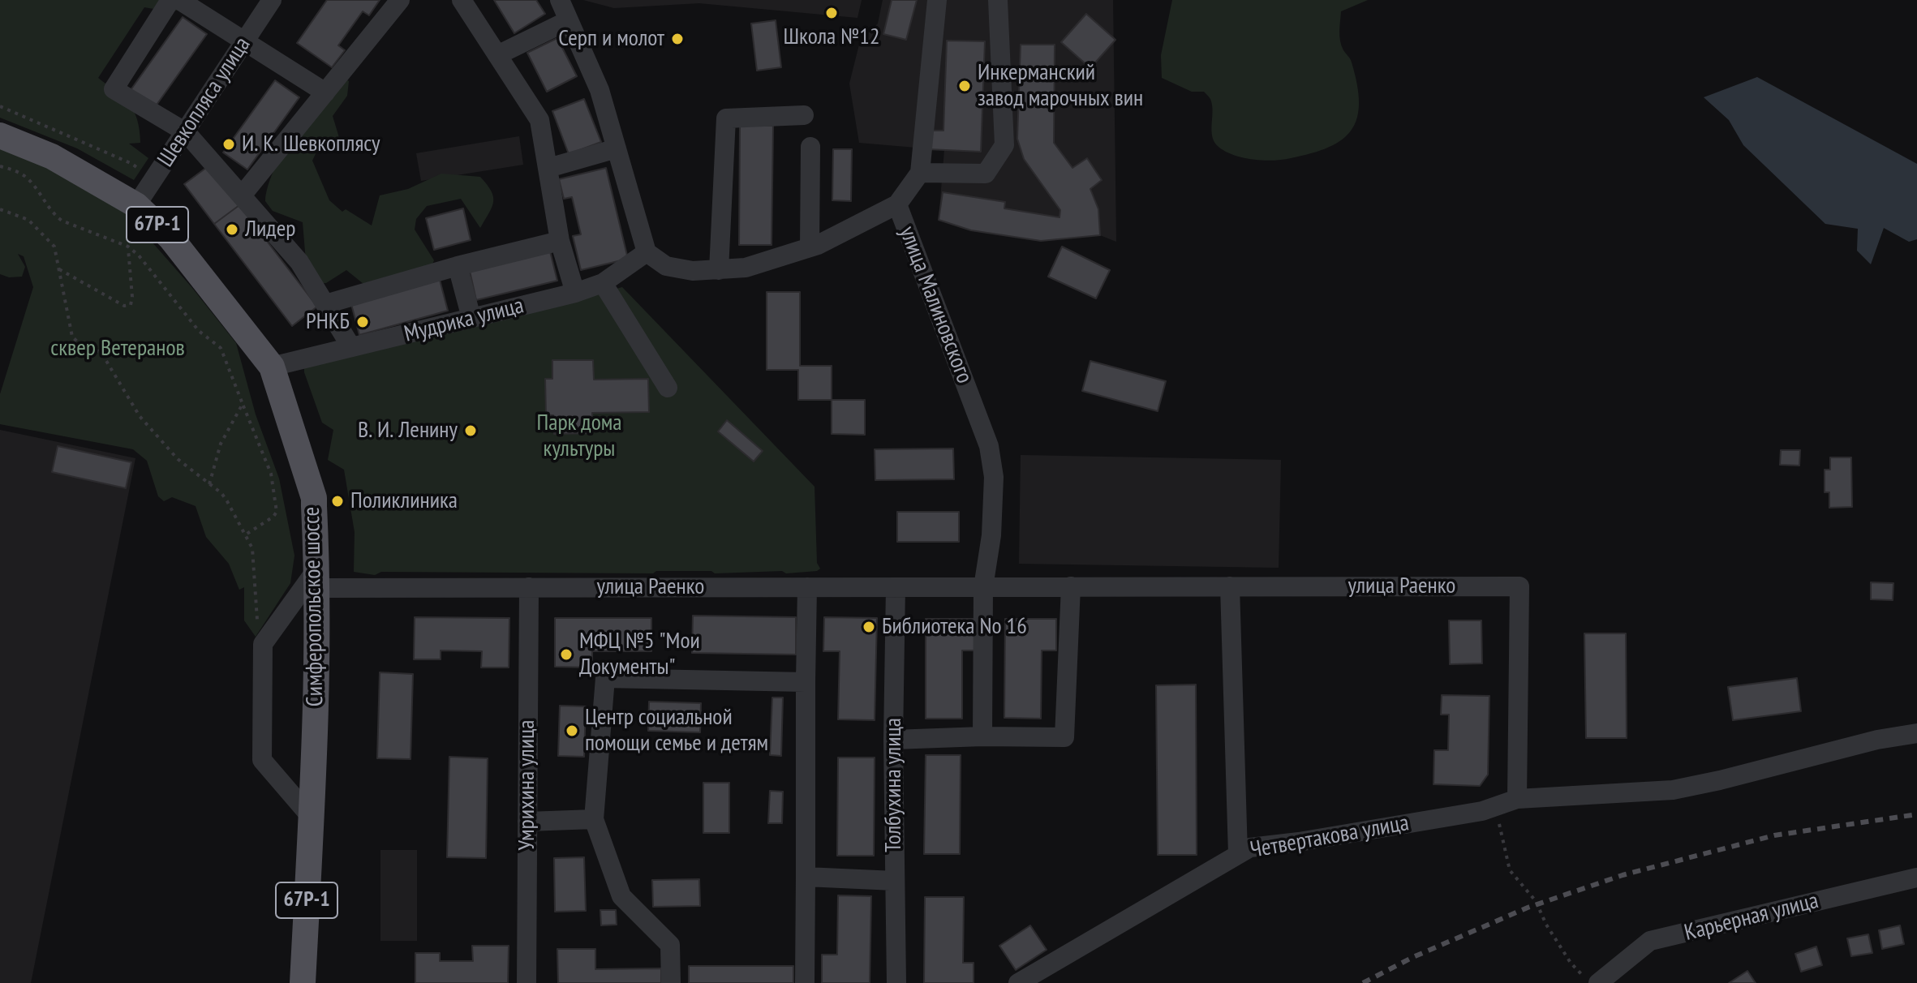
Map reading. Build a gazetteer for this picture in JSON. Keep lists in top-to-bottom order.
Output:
{
  "streets": {
    "main road": ["67Р-1", "Симферопольское шоссе"],
    "street": [
      "Шевкопляса улица",
      "улица Малиновского",
      "Мудрика улица",
      "улица Раенко",
      "Умрихина улица",
      "Толбухина улица",
      "Четвертакова улица",
      "Карьерная улица"
    ]
  },
  "crossings": [
    ["Шевкопляса улица", "Симферопольское шоссе"],
    ["улица Малиновского", "Мудрика улица"],
    ["улица Малиновского", "улица Раенко"],
    ["Мудрика улица", "Симферопольское шоссе"],
    ["улица Раенко", "Симферопольское шоссе"],
    ["улица Раенко", "Умрихина улица"],
    ["улица Раенко", "Толбухина улица"],
    ["улица Раенко", "Четвертакова улица"]
  ],
  "parks": ["сквер Ветеранов", "Парк дома культуры"],
  "places": [
    "Школа №12",
    "Серп и молот",
    "Инкерманский завод марочных вин",
    "И. К. Шевкоплясу",
    "Лидер",
    "РНКБ",
    "В. И. Ленину",
    "Поликлиника",
    "Библиотека No 16",
    "МФЦ №5 \"Мои Документы\"",
    "Центр социальной помощи семье и детям"
  ]
}
